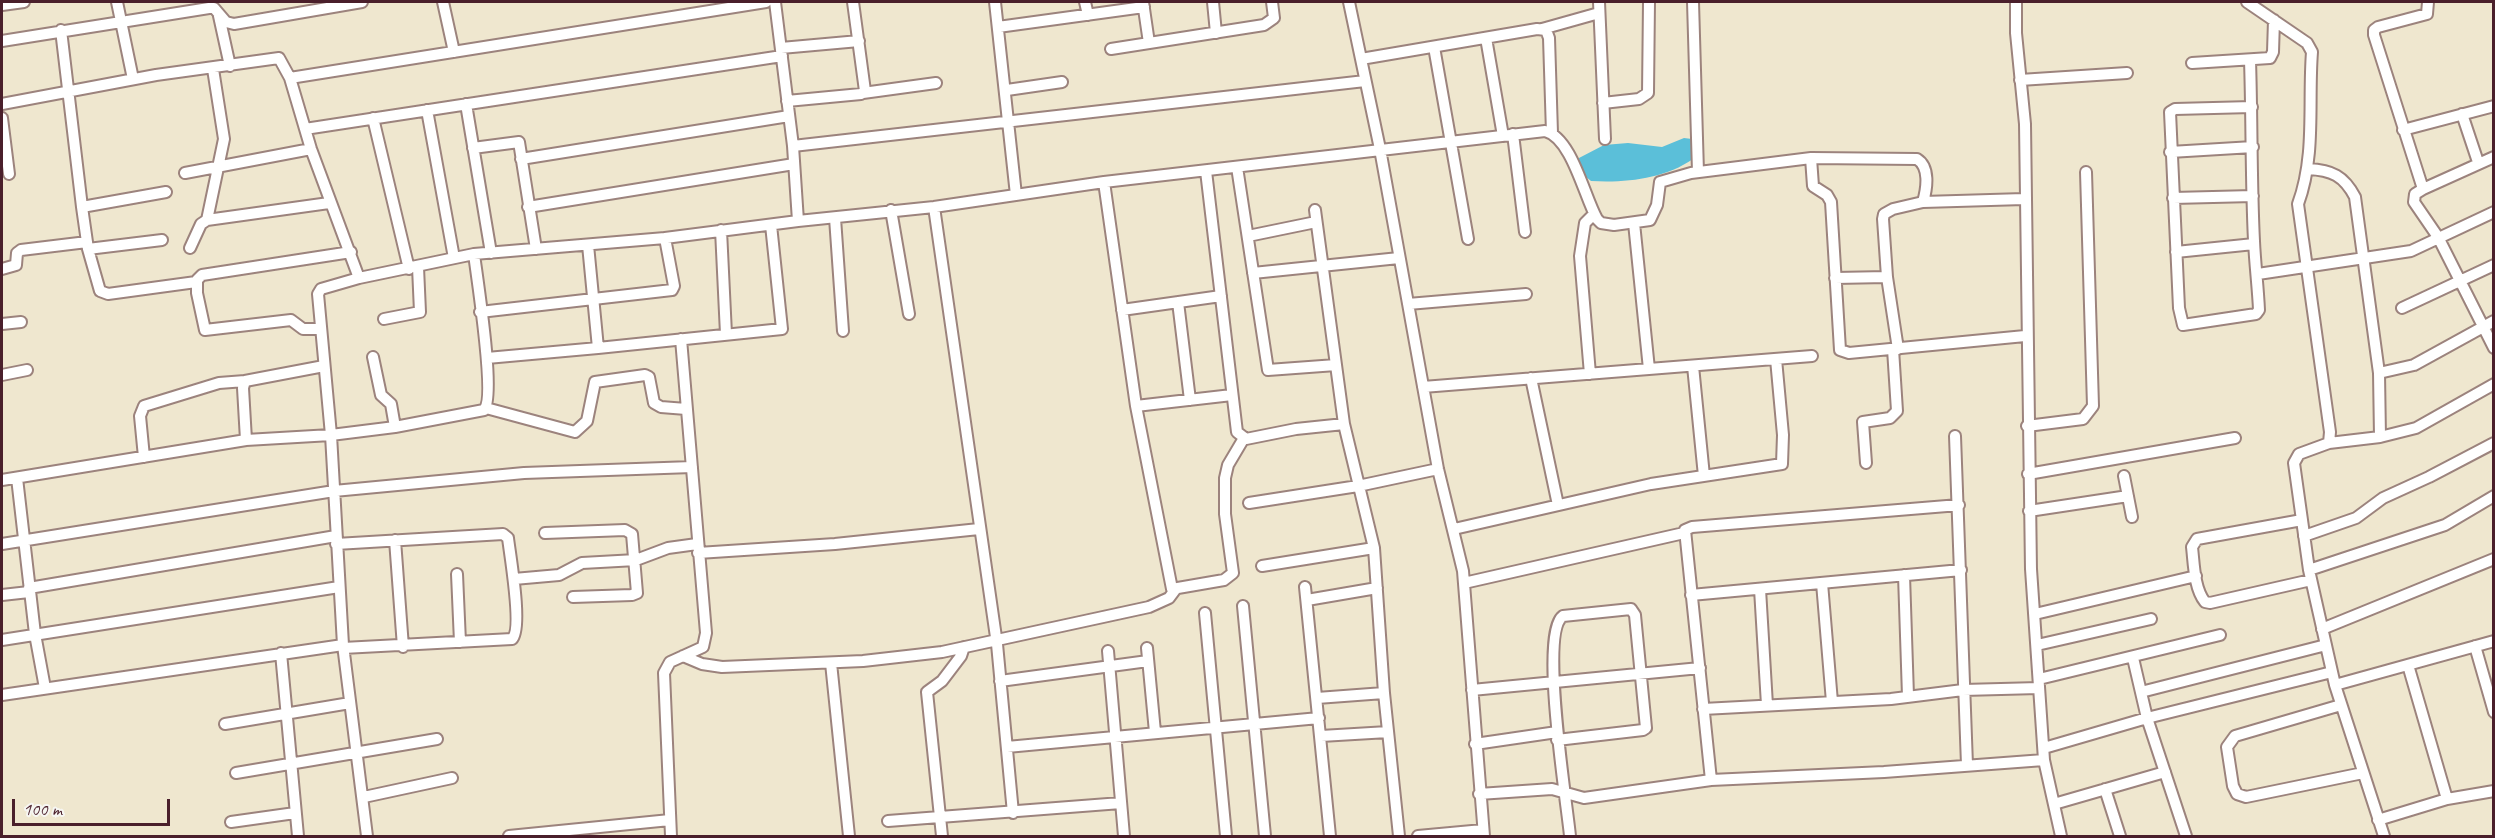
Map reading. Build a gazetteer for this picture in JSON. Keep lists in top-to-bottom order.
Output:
{
  "scale_bar": "100 m"
}
